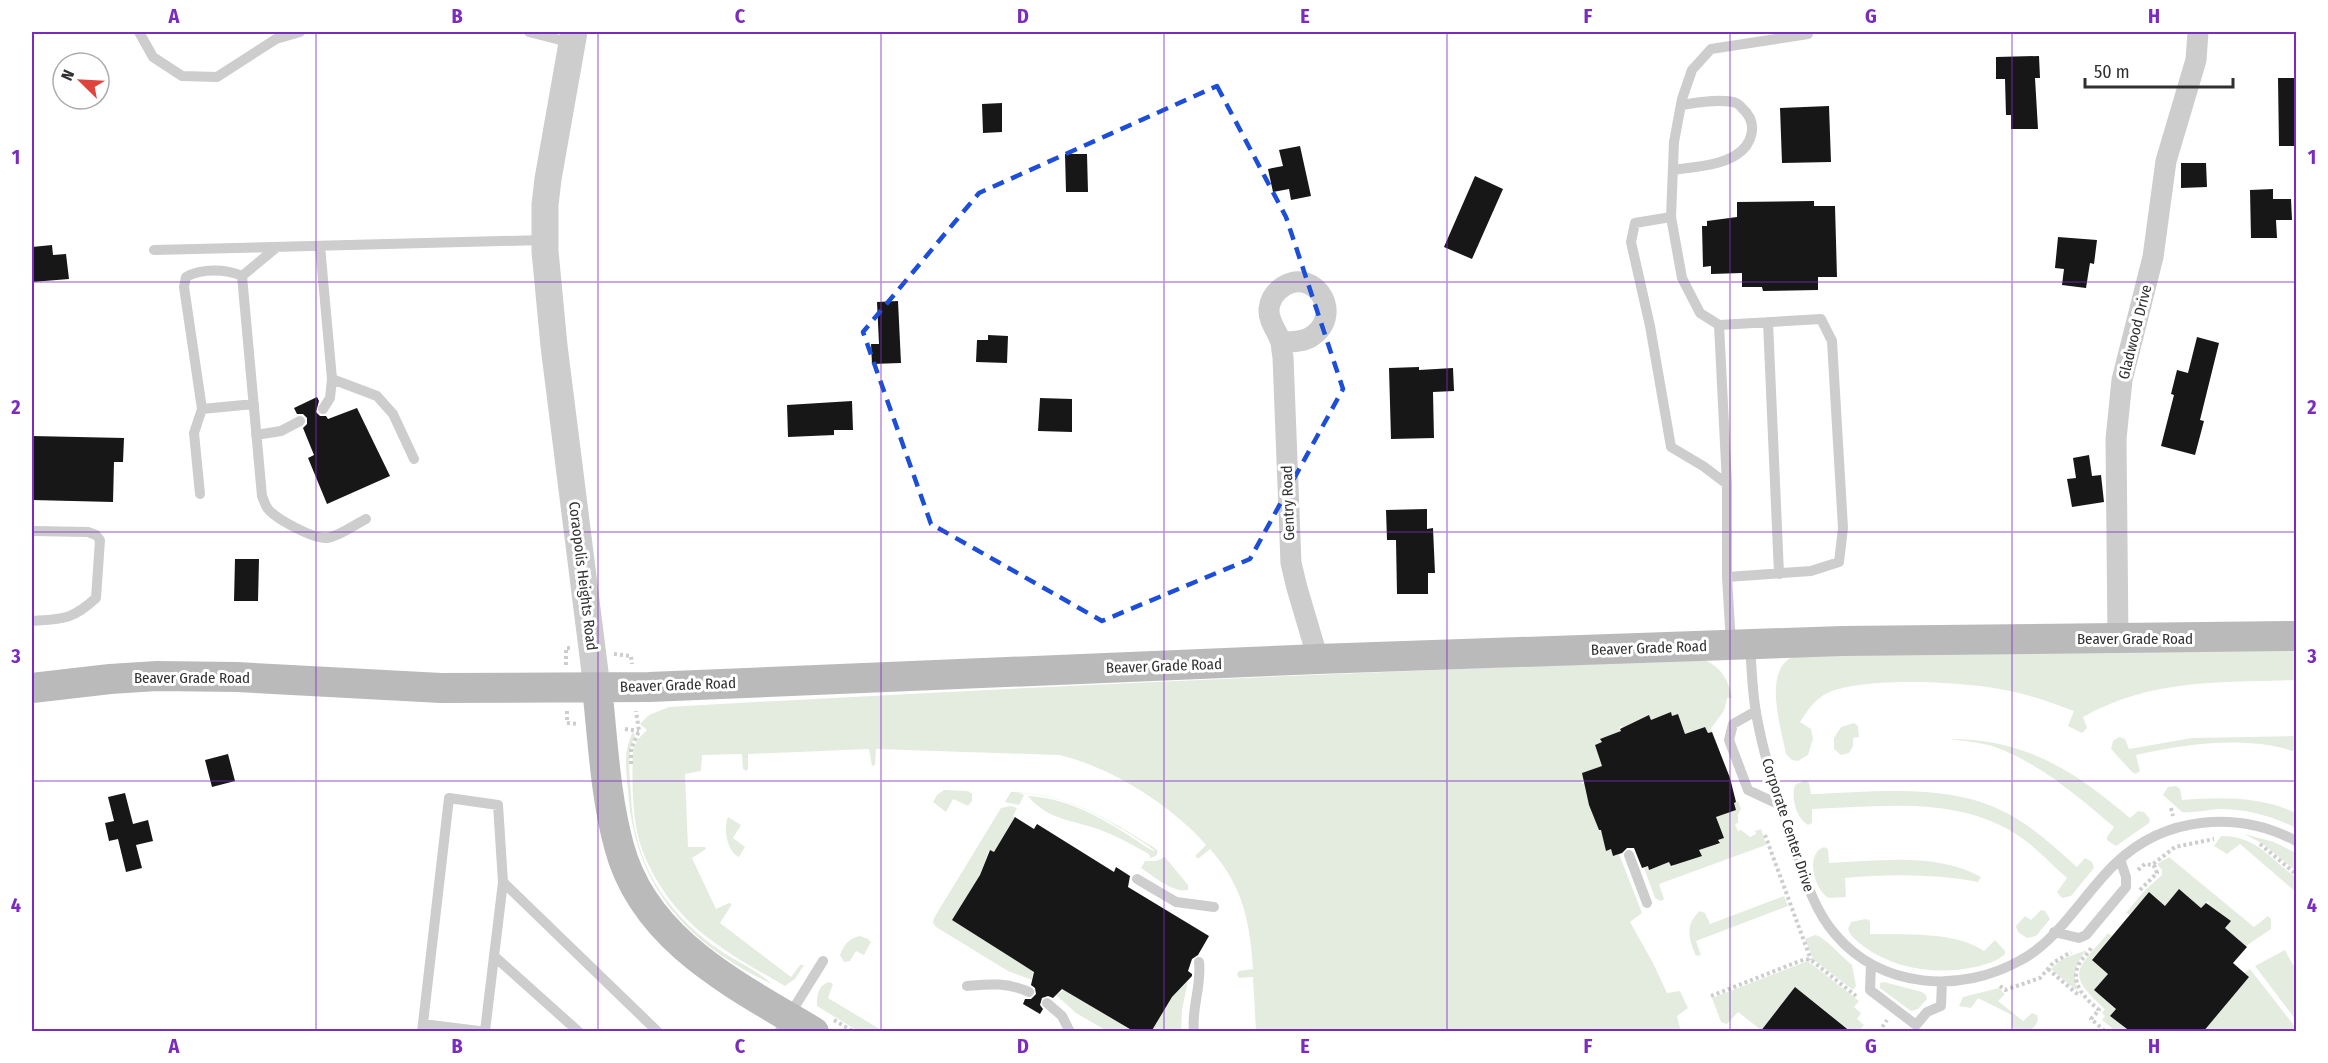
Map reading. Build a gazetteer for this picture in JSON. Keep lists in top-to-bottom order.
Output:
{
  "streets": {
    "main road": ["Coraopolis Heights Road", "Beaver Grade Road"],
    "street": ["Gladwood Drive", "Gentry Road"],
    "lane": ["Corporate Center Drive"]
  },
  "crossings": [
    ["Gladwood Drive", "Beaver Grade Road"],
    ["Gentry Road", "Beaver Grade Road"],
    ["Coraopolis Heights Road", "Beaver Grade Road"],
    ["Beaver Grade Road", "Corporate Center Drive"]
  ],
  "scale_bar": "50 m",
  "north": "top left",
  "grid": {
    "columns": [
      "A",
      "B",
      "C",
      "D",
      "E",
      "F",
      "G",
      "H"
    ],
    "rows": [
      "1",
      "2",
      "3",
      "4"
    ]
  }
}
